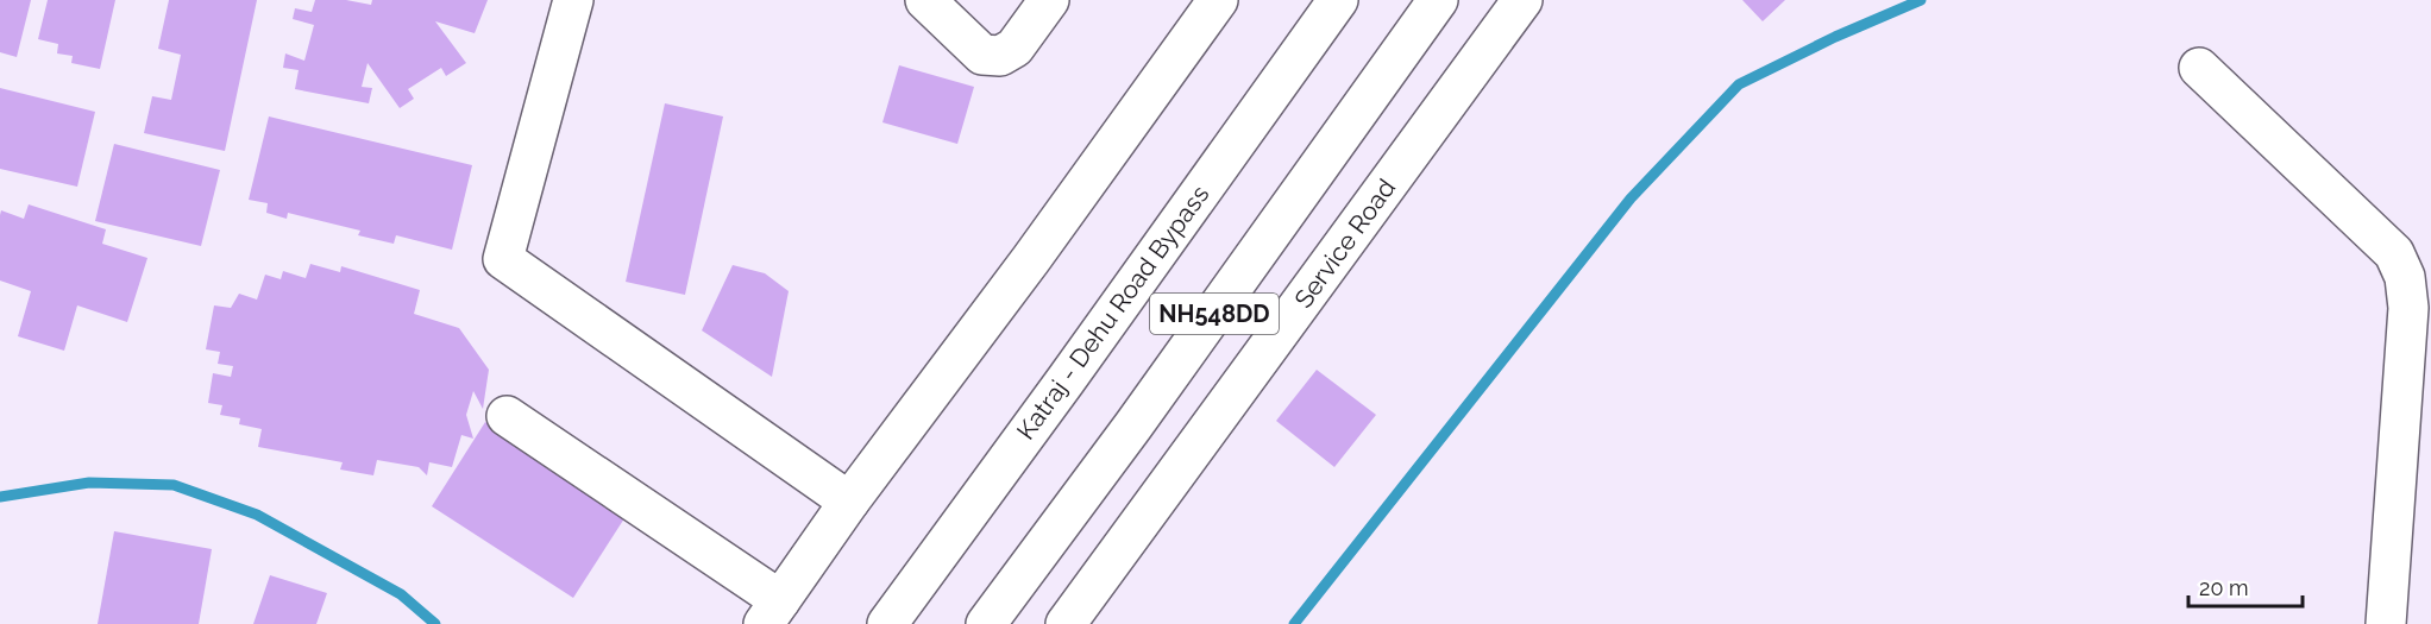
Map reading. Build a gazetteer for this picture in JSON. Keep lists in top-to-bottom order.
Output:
{
  "streets": {
    "main road": ["Service Road", "Katraj - Dehu Road Bypass", "NH548DD"]
  },
  "scale_bar": "20 m"
}
